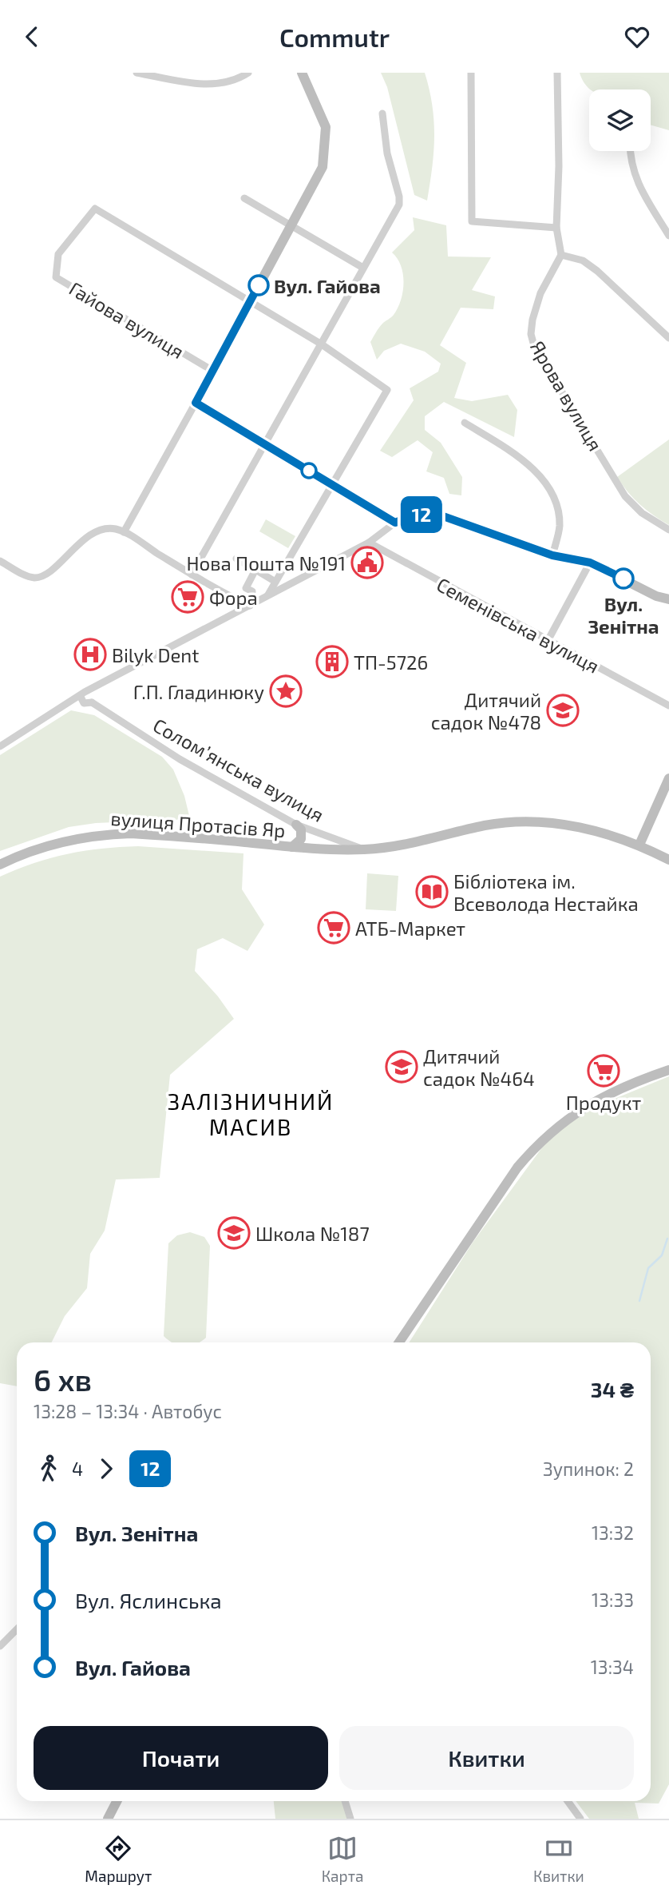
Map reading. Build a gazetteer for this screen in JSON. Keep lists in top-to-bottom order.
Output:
{
  "streets": {
    "street": [
      "Гайова вулиця",
      "Ярова вулиця",
      "Семенівська вулиця",
      "Соломʼянська вулиця",
      "вулиця Протасів Яр"
    ]
  },
  "crossings": [
    ["Соломʼянська вулиця", "вулиця Протасів Яр"]
  ],
  "districts": ["ЗАЛІЗНИЧНИЙ МАСИВ"],
  "places": {
    "other": ["Вул. Гайова", "Вул. Зенітна"],
    "public building": ["Нова Пошта №191"],
    "supermarket": ["Фора", "АТБ-Маркет", "Продукт"],
    "hospital": ["Bilyk Dent"],
    "building": ["ТП-5726"],
    "place": ["Г.П. Гладинюку"],
    "school or university": ["Дитячий садок №478", "Дитячий садок №464", "Школа №187"],
    "library": ["Бібліотека ім. Всеволода Нестайка"]
  },
  "lines": ["bus line 12"],
  "page": {
    "header": "Commutr",
    "on_map": "12",
    "heading": ["6 хв", "13:28 – 13:34 · Автобус", "34 ₴"],
    "legs": ["4", "12", "Зупинок: 2"],
    "list": [
      {
        "name": "Вул. Зенітна",
        "value": "13:32"
      },
      {
        "name": "Вул. Яслинська",
        "value": "13:33"
      },
      {
        "name": "Вул. Гайова",
        "value": "13:34"
      }
    ],
    "buttons": ["Почати", "Квитки"],
    "tabs": ["Маршрут", "Карта", "Квитки"]
  }
}
